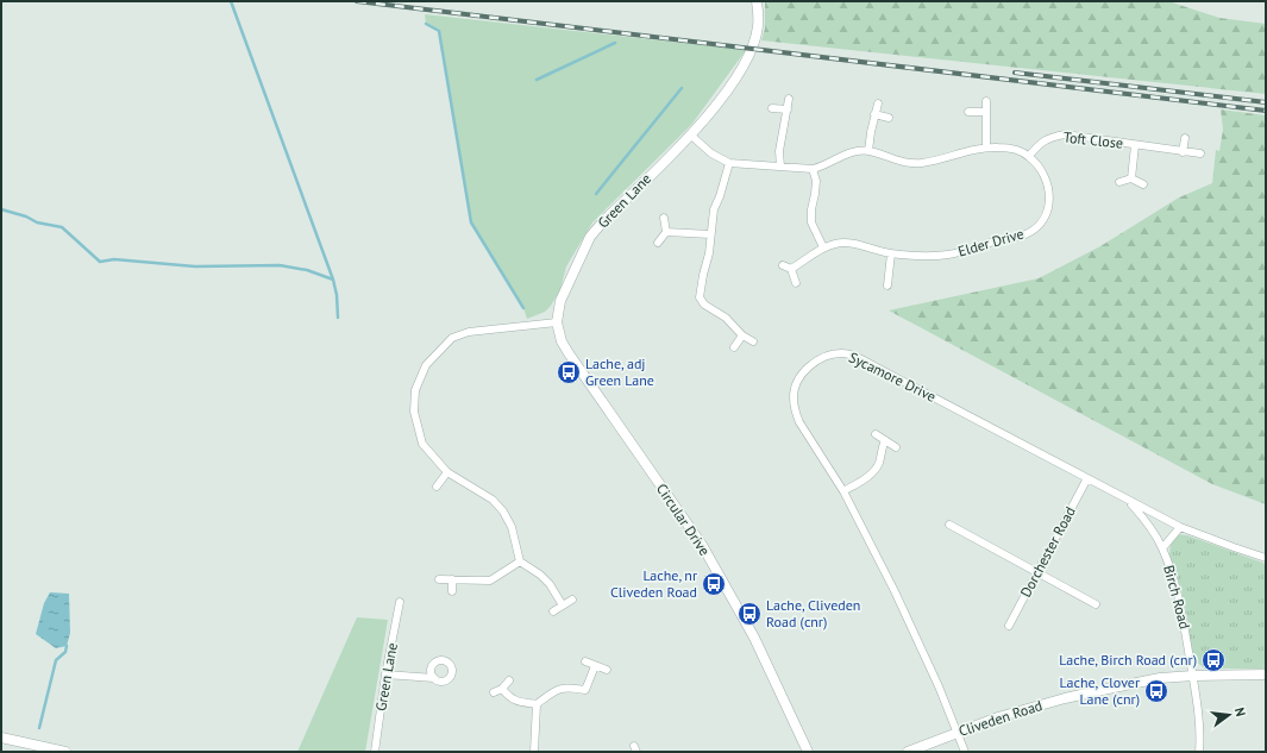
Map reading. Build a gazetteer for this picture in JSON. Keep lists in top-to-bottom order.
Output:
{
  "streets": {
    "street": [
      "Toft Close",
      "Green Lane",
      "Elder Drive",
      "Sycamore Drive",
      "Circular Drive",
      "Dorchester Road",
      "Birch Road",
      "Cliveden Road"
    ]
  },
  "crossings": [
    ["Toft Close", "Elder Drive"],
    ["Green Lane", "Circular Drive"],
    ["Sycamore Drive", "Dorchester Road"],
    ["Sycamore Drive", "Birch Road"],
    ["Sycamore Drive", "Cliveden Road"],
    ["Birch Road", "Cliveden Road"]
  ],
  "places": {
    "bus stop": [
      "Lache, adj Green Lane",
      "Lache, nr Cliveden Road",
      "Lache, Cliveden Road (cnr)",
      "Lache, Birch Road (cnr)",
      "Lache, Clover Lane (cnr)"
    ]
  },
  "north": "right"
}
